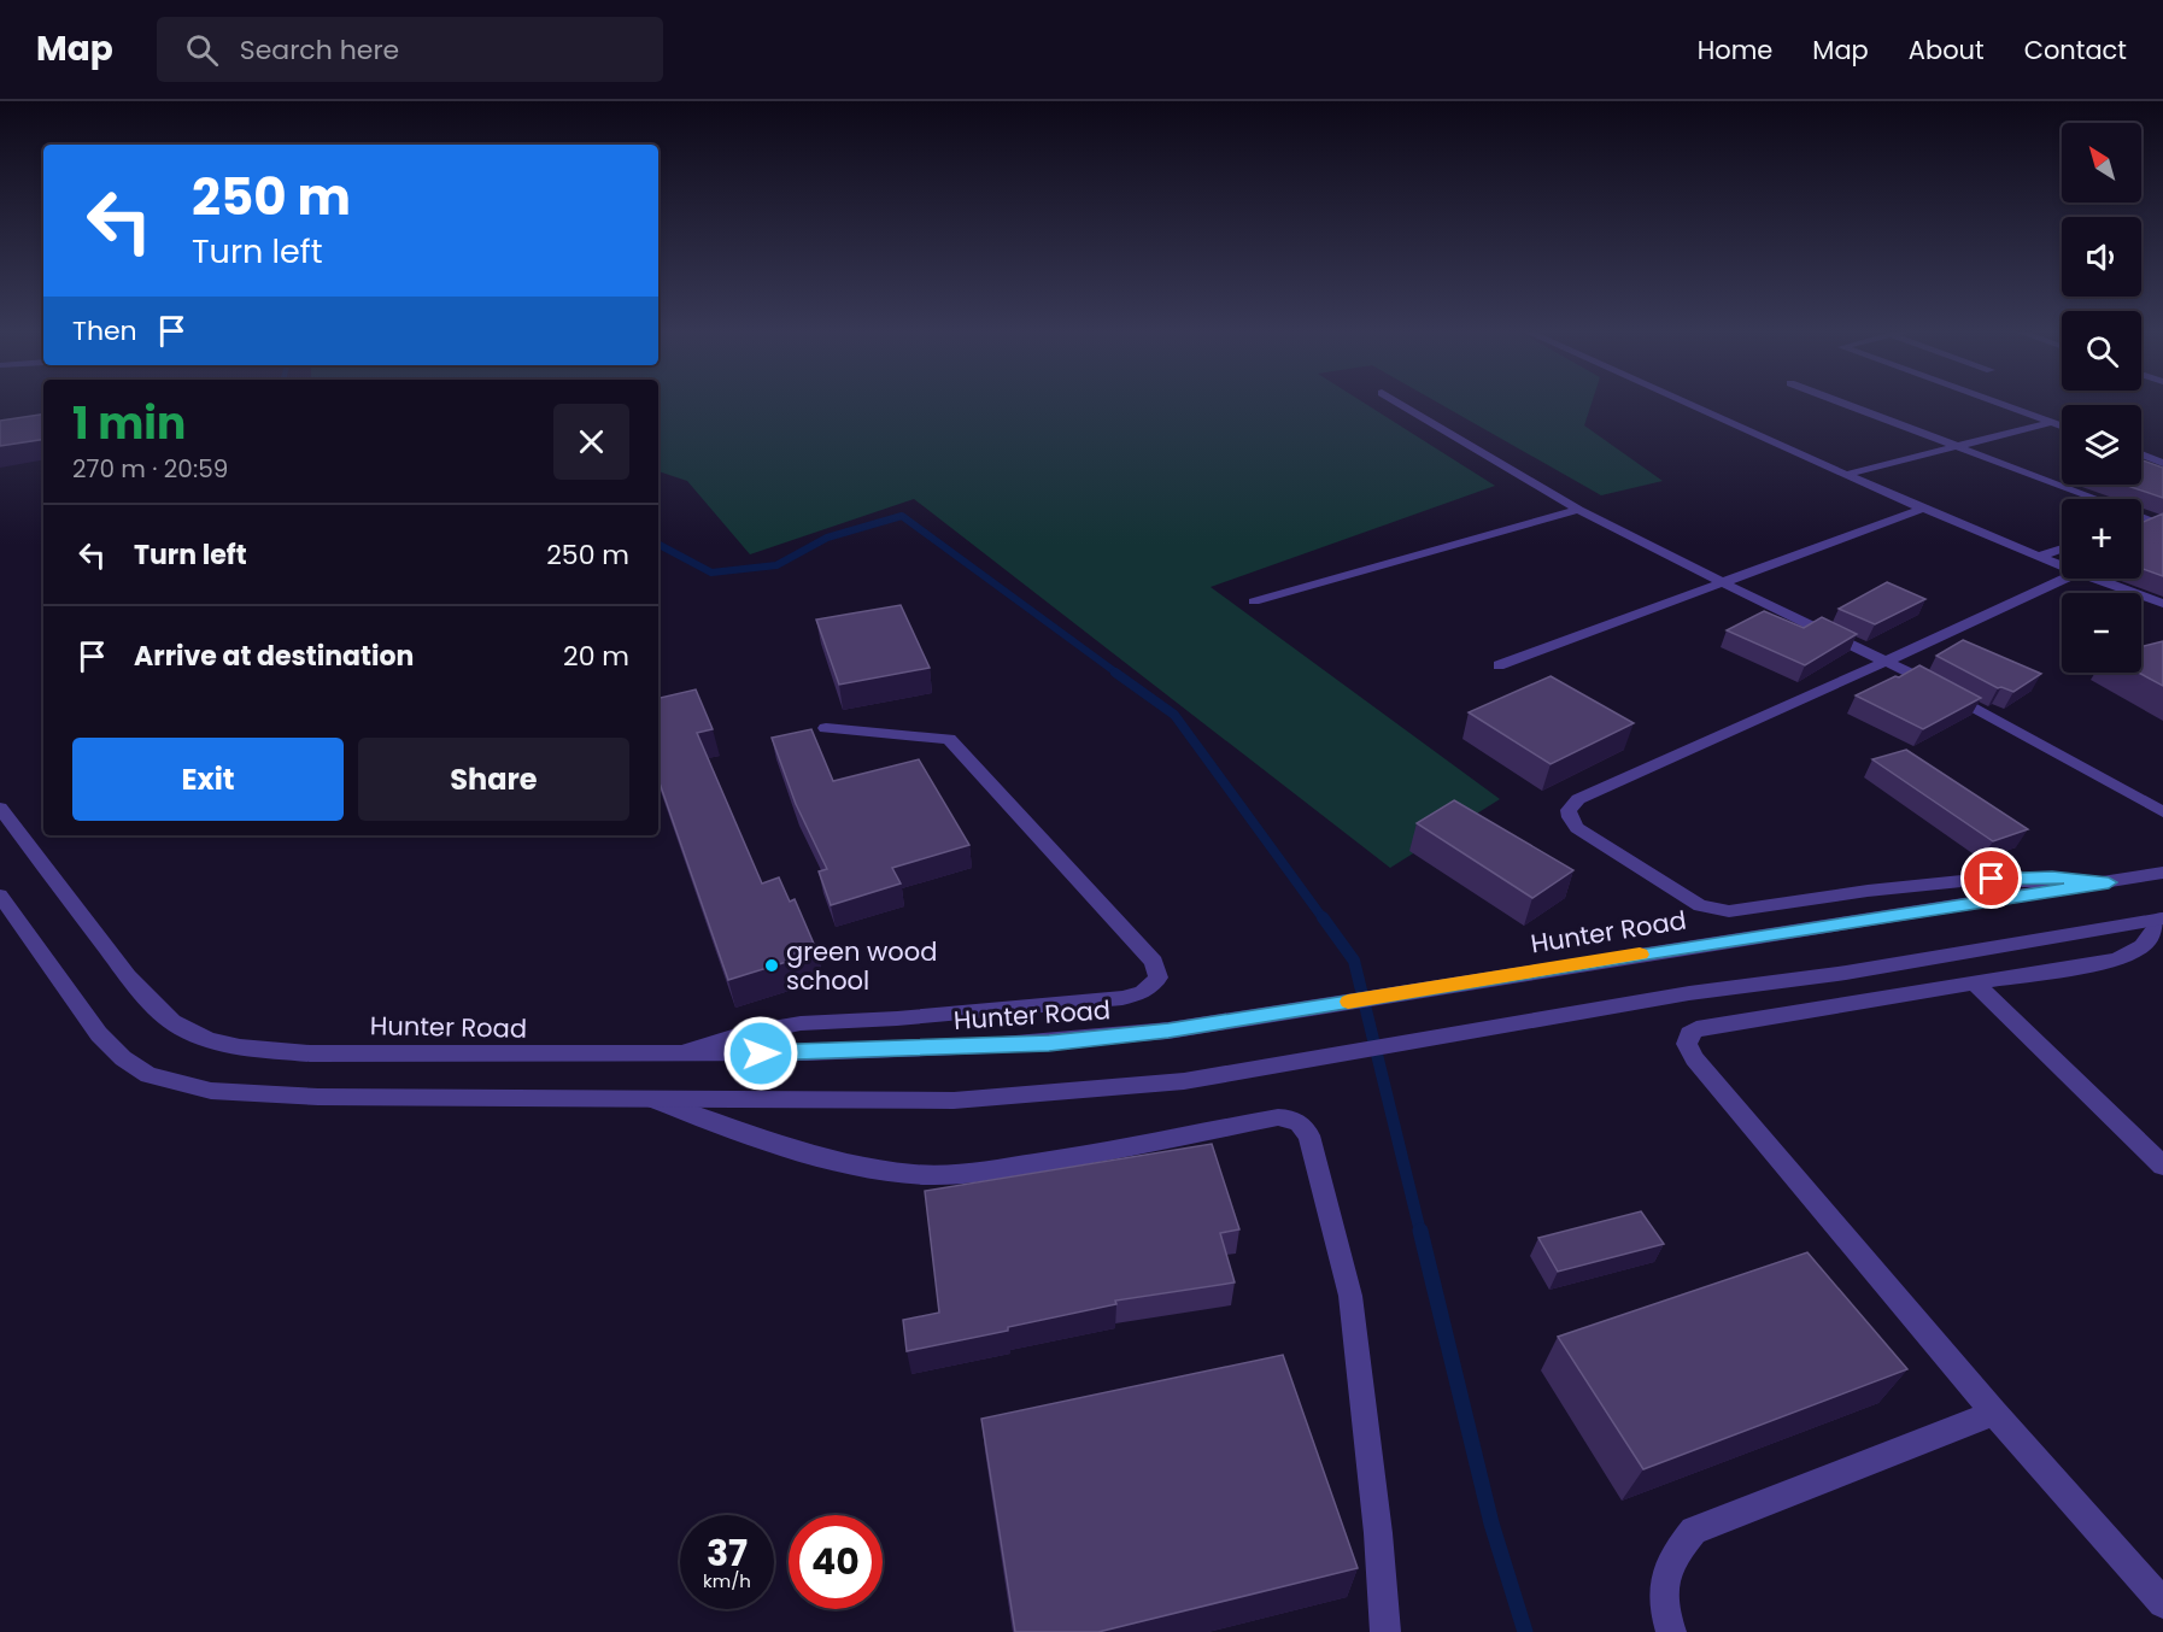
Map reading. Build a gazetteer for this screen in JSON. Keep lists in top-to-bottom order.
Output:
{
  "streets": {
    "street": ["Hunter Road"]
  },
  "places": ["green wood school"],
  "north": "top left",
  "page": {
    "header": "Map",
    "search": "Search here",
    "nav": [
      "Home",
      "Map",
      "About",
      "Contact"
    ],
    "map_buttons": ["+", "−"],
    "turn": ["250 m", "Turn left"],
    "then": "Then",
    "heading": ["1 min", "270 m · 20:59"],
    "list": [
      {
        "name": "Turn left",
        "value": "250 m"
      },
      {
        "name": "Arrive at destination",
        "value": "20 m"
      }
    ],
    "buttons": ["Exit", "Share"],
    "speed": "37 km/h",
    "limit": "40"
  }
}
